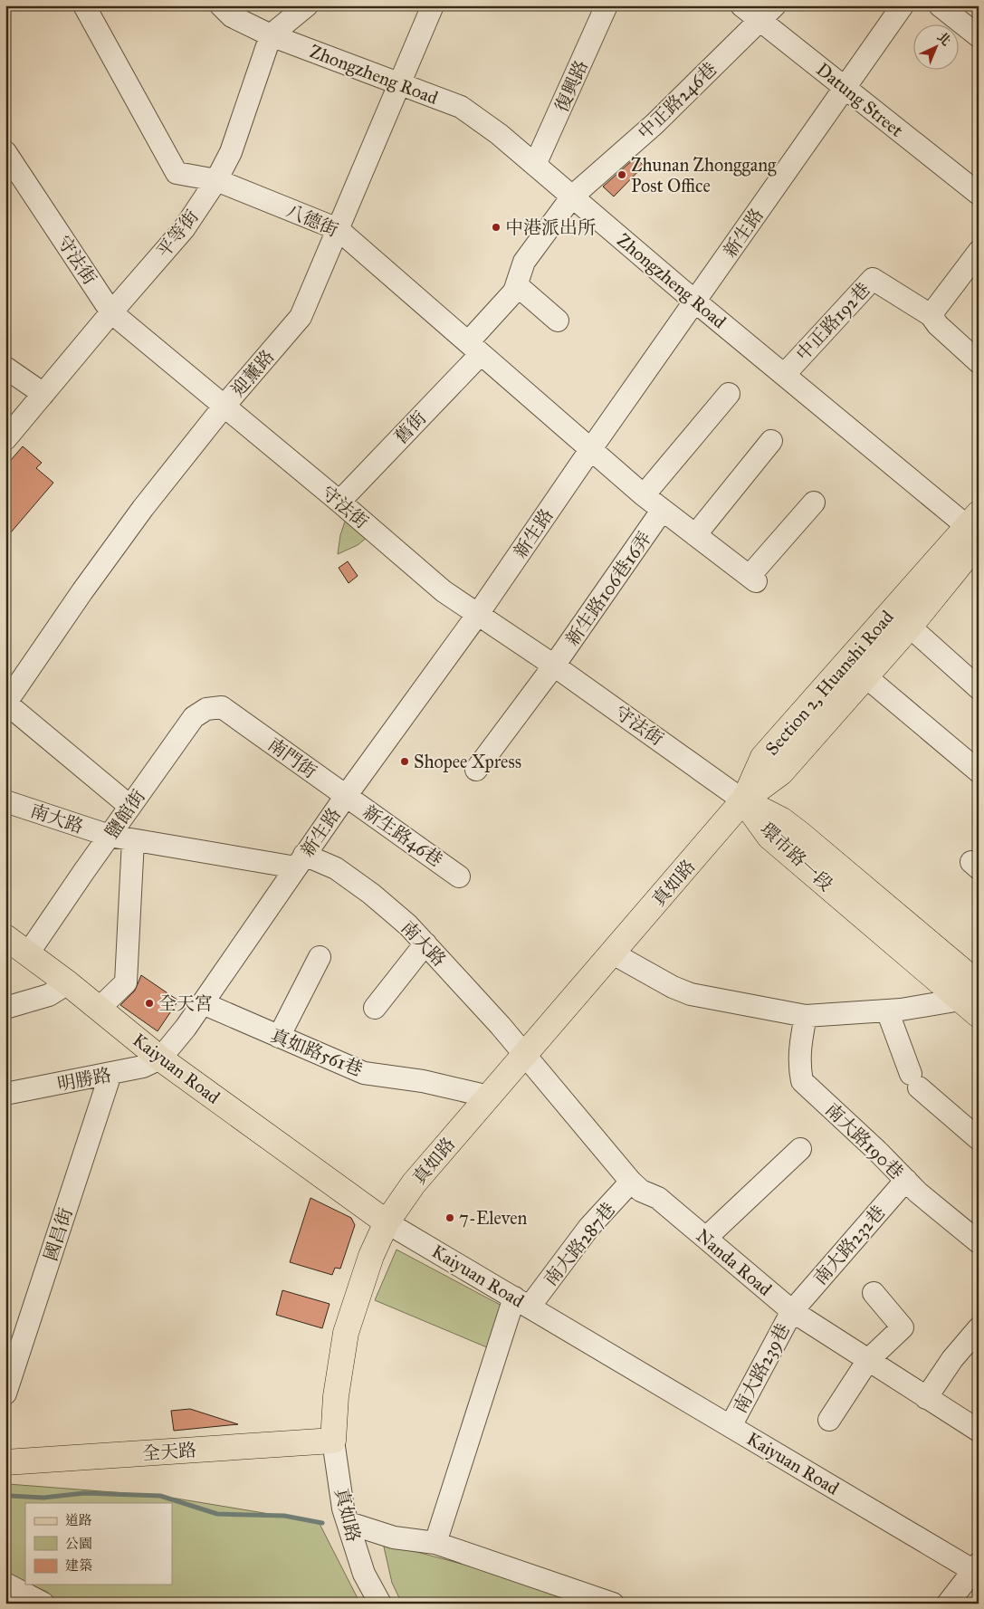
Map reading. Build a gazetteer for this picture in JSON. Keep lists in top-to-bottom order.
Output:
{
  "streets": {
    "main road": [
      "Section 2, Huanshi Road",
      "環市路一段",
      "真如路",
      "Kaiyuan Road",
      "全天路"
    ],
    "street": [
      "Zhongzheng Road",
      "復興路",
      "Datung Street",
      "中正路246巷",
      "八德街",
      "新生路",
      "平等街",
      "守法街",
      "中正路192巷",
      "迎薰路",
      "舊街",
      "新生路106巷16弄",
      "南門街",
      "鹽館街",
      "南大路",
      "新生路46巷",
      "真如路561巷",
      "明勝路",
      "南大路190巷",
      "國昌街",
      "南大路287巷",
      "南大路232巷",
      "Nanda Road",
      "南大路239巷"
    ]
  },
  "crossings": [
    ["Zhongzheng Road", "復興路"],
    ["Zhongzheng Road", "中正路246巷"],
    ["Zhongzheng Road", "新生路"],
    ["Zhongzheng Road", "平等街"],
    ["Zhongzheng Road", "中正路192巷"],
    ["Zhongzheng Road", "迎薰路"],
    ["Zhongzheng Road", "Section 2, Huanshi Road"],
    ["Datung Street", "中正路246巷"],
    ["Datung Street", "新生路"],
    ["中正路246巷", "舊街"],
    ["八德街", "新生路"],
    ["八德街", "平等街"],
    ["八德街", "迎薰路"],
    ["八德街", "舊街"],
    ["八德街", "新生路106巷16弄"],
    ["新生路", "守法街"],
    ["新生路", "南門街"],
    ["新生路", "南大路"],
    ["新生路", "新生路46巷"],
    ["新生路", "真如路561巷"],
    ["新生路", "Kaiyuan Road"],
    ["新生路", "明勝路"],
    ["平等街", "守法街"],
    ["守法街", "迎薰路"],
    ["守法街", "舊街"],
    ["守法街", "新生路106巷16弄"],
    ["守法街", "Section 2, Huanshi Road"],
    ["守法街", "環市路一段"],
    ["守法街", "真如路"],
    ["Section 2, Huanshi Road", "環市路一段"],
    ["Section 2, Huanshi Road", "真如路"],
    ["南門街", "鹽館街"],
    ["南門街", "新生路46巷"],
    ["鹽館街", "南大路"],
    ["鹽館街", "Kaiyuan Road"],
    ["南大路", "真如路"],
    ["南大路", "Nanda Road"],
    ["環市路一段", "真如路"],
    ["真如路", "真如路561巷"],
    ["真如路", "Kaiyuan Road"],
    ["真如路", "Nanda Road"],
    ["真如路", "全天路"],
    ["Kaiyuan Road", "明勝路"],
    ["Kaiyuan Road", "南大路287巷"],
    ["Kaiyuan Road", "南大路239巷"],
    ["明勝路", "國昌街"],
    ["南大路190巷", "南大路232巷"],
    ["南大路287巷", "Nanda Road"],
    ["南大路232巷", "Nanda Road"],
    ["南大路232巷", "南大路239巷"],
    ["Nanda Road", "南大路239巷"]
  ],
  "places": [
    "Zhunan Zhonggang Post Office",
    "中港派出所",
    "Shopee Xpress",
    "全天宮",
    "7-Eleven"
  ],
  "legend": ["道路", "公園", "建築"],
  "north": "top right"
}
